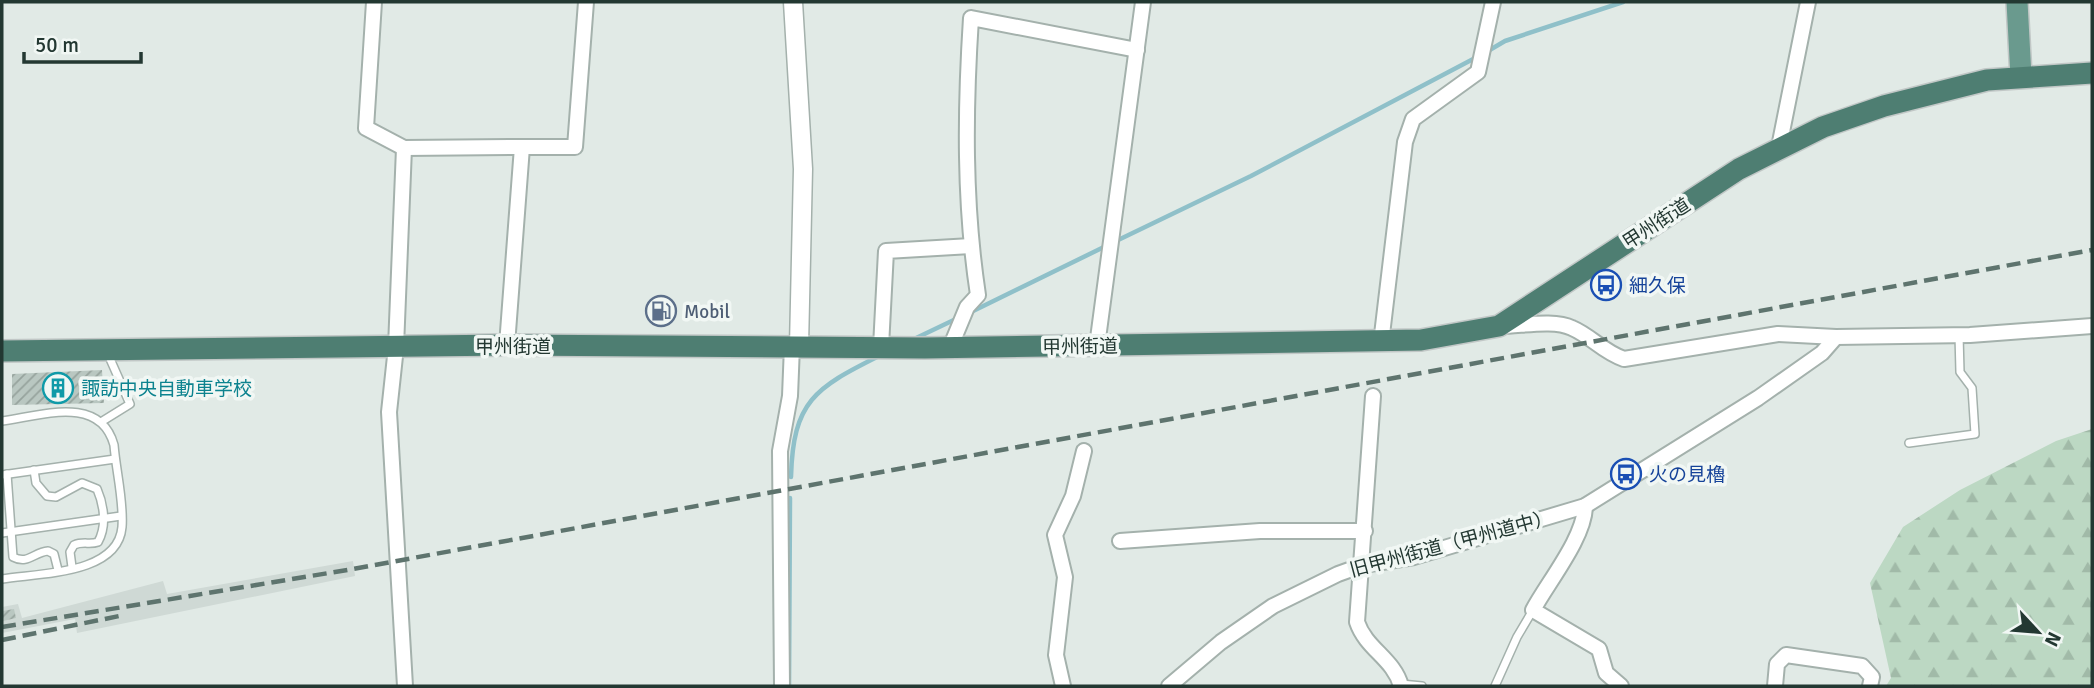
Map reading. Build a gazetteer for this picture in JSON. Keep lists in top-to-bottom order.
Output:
{
  "streets": {
    "highway": ["甲州街道"],
    "street": ["旧甲州街道（甲州道中）"]
  },
  "places": {
    "bus stop": ["細久保", "火の見櫓"],
    "fuel station": ["Mobil"],
    "building": ["諏訪中央自動車学校"]
  },
  "scale_bar": "50 m",
  "north": "bottom right"
}
